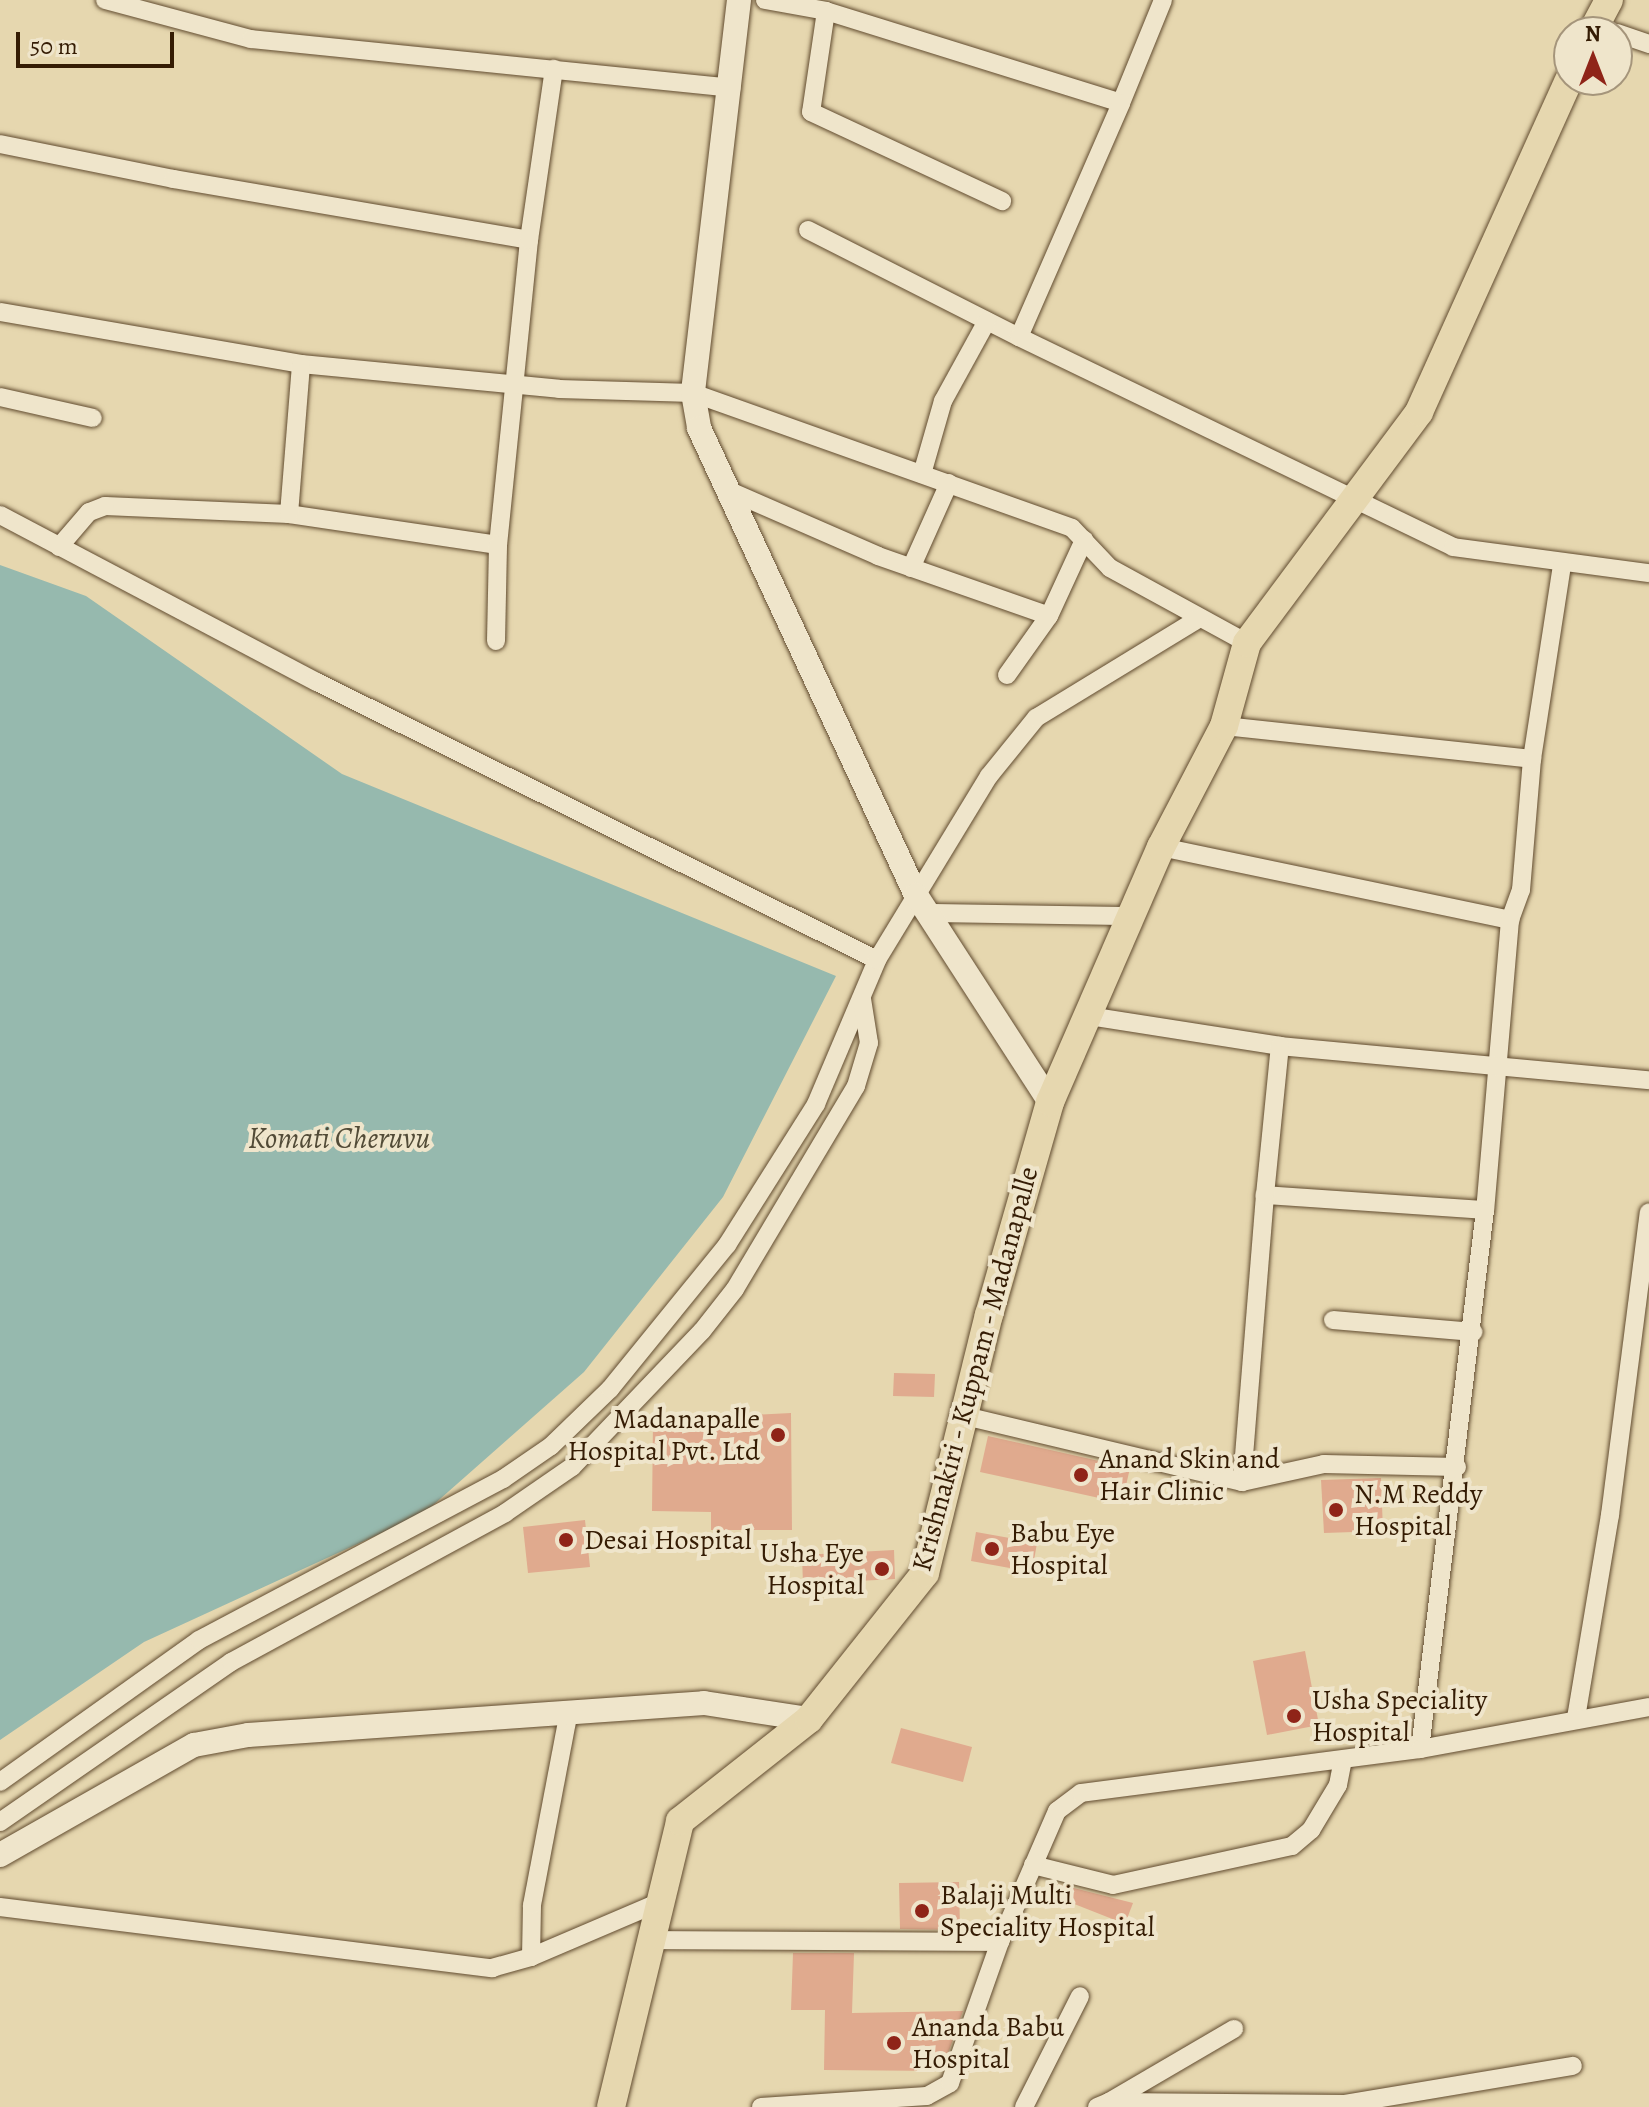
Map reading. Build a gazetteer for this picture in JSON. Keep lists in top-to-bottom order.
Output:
{
  "streets": {
    "main road": ["Krishnakiri - Kuppam - Madanapalle"]
  },
  "water": ["Komati Cheruvu"],
  "places": [
    "Madanapalle Hospital Pvt. Ltd",
    "Anand Skin and Hair Clinic",
    "N.M Reddy Hospital",
    "Desai Hospital",
    "Babu Eye Hospital",
    "Usha Eye Hospital",
    "Usha Speciality Hospital",
    "Balaji Multi Speciality Hospital",
    "Ananda Babu Hospital"
  ],
  "scale_bar": "50 m",
  "north": "top"
}
